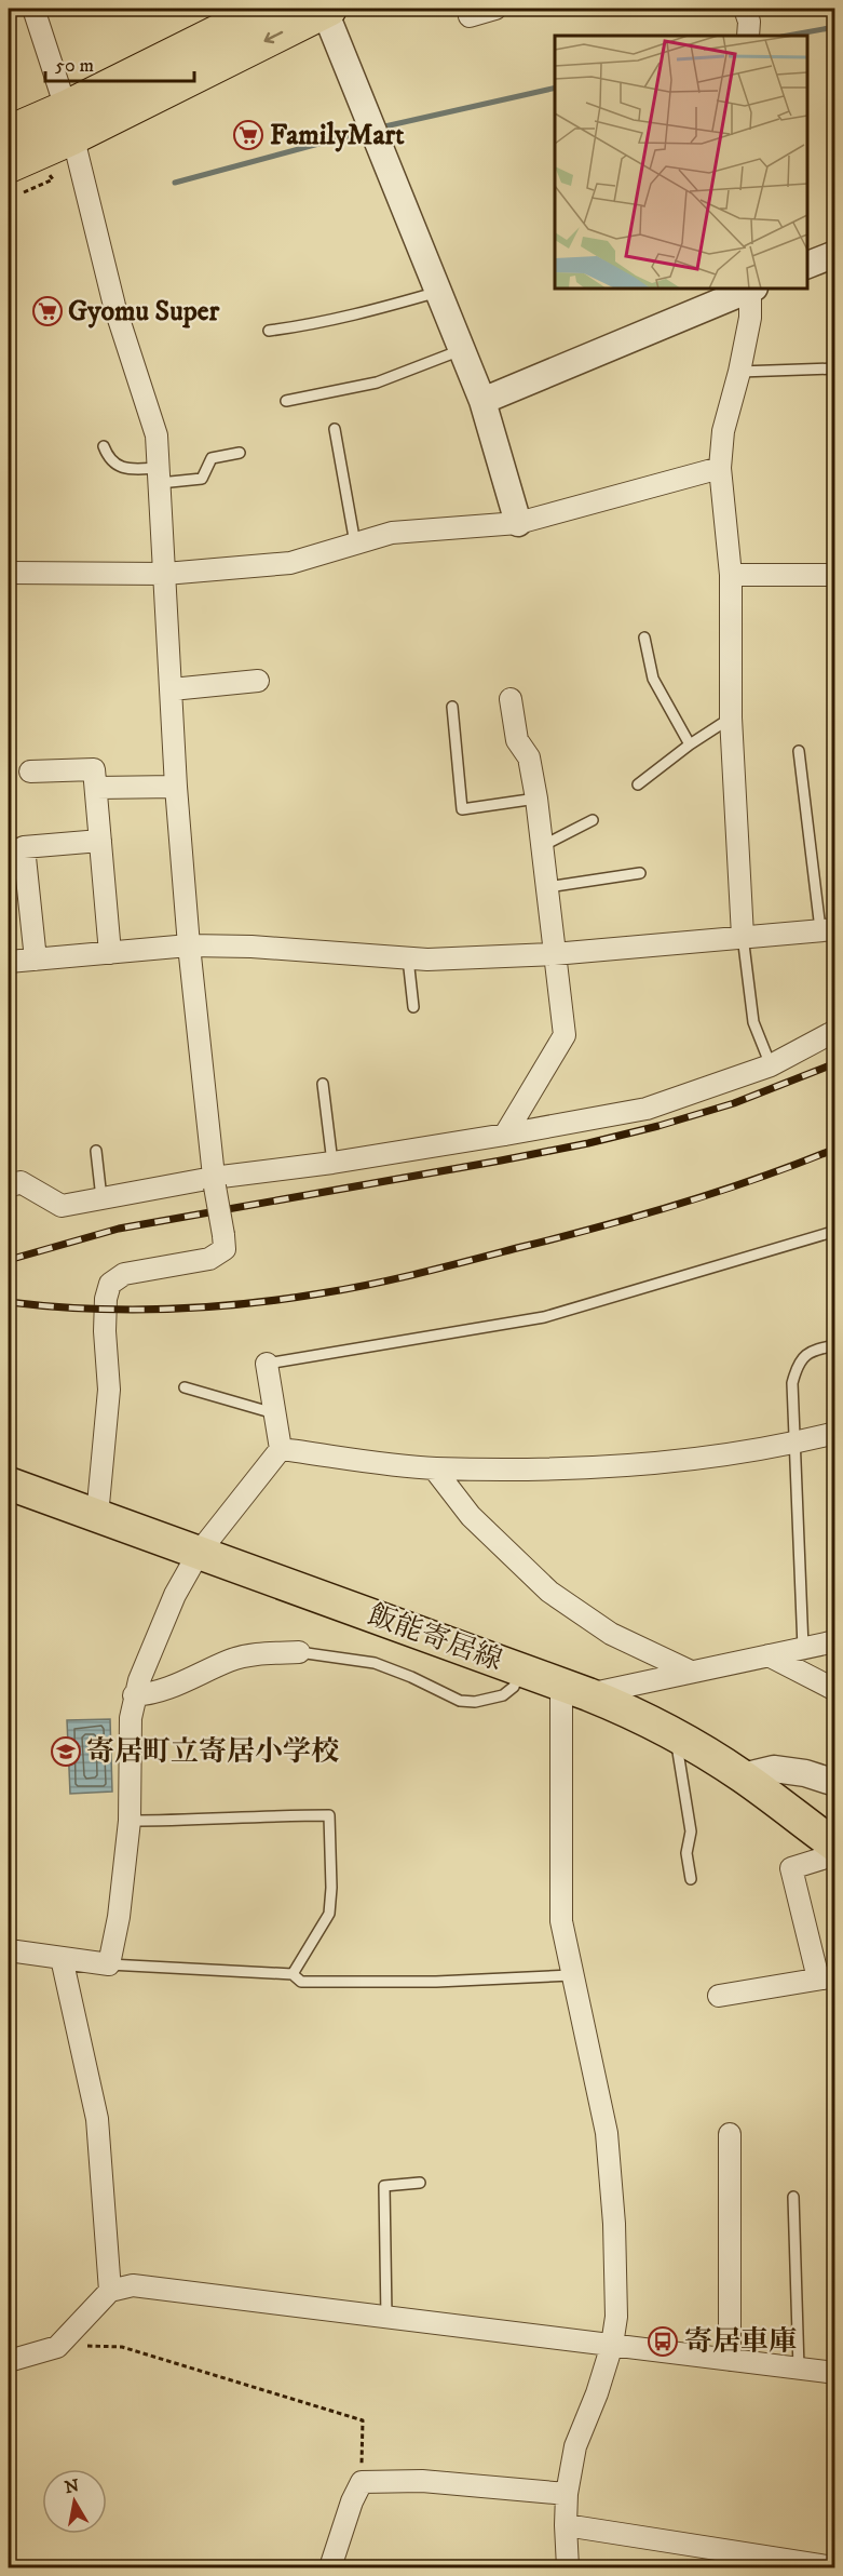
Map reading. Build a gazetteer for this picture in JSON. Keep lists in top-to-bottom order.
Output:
{
  "streets": {
    "main road": ["飯能寄居線"]
  },
  "places": {
    "supermarket": ["FamilyMart", "Gyomu Super"],
    "school or university": ["寄居町立寄居小学校"],
    "bus stop": ["寄居車庫"]
  },
  "scale_bar": "50 m",
  "north": "top"
}
